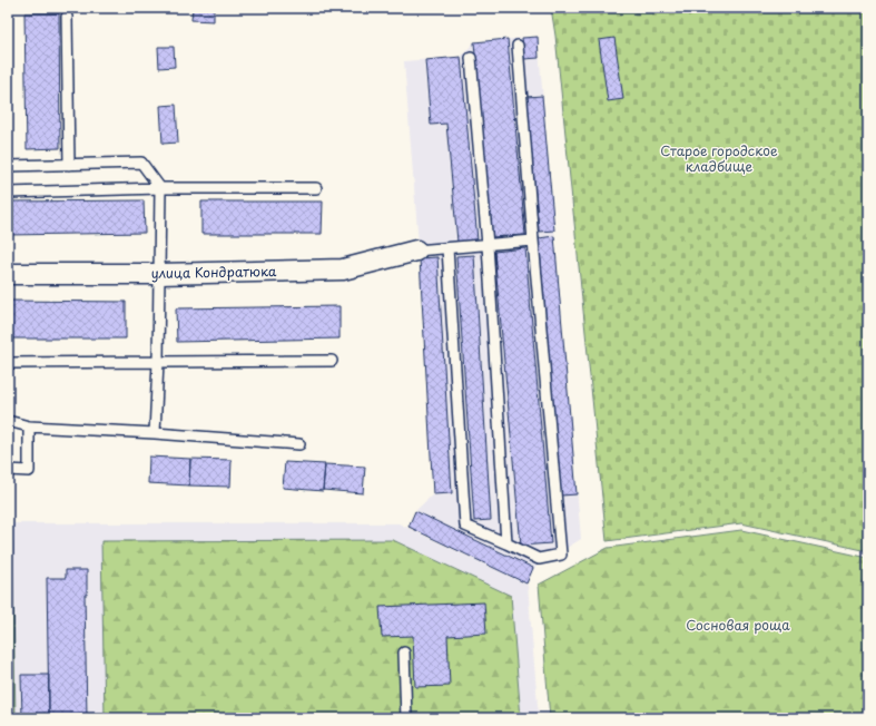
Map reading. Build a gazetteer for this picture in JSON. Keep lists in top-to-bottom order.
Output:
{
  "streets": {
    "street": ["улица Кондратюка"]
  },
  "parks": ["Старое городское кладбище", "Сосновая роща"]
}
